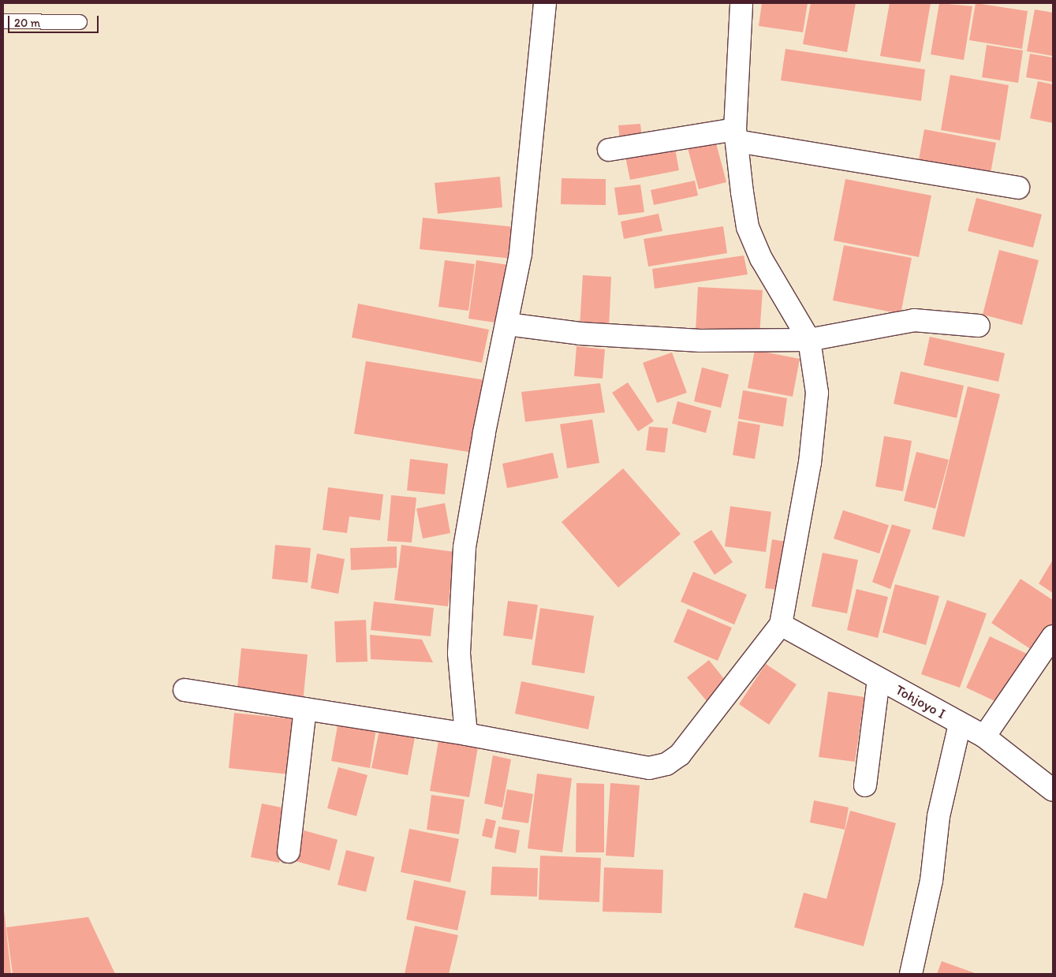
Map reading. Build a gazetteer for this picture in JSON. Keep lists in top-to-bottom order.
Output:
{
  "streets": {
    "street": ["Tohjoyo I"]
  },
  "scale_bar": "20 m"
}
